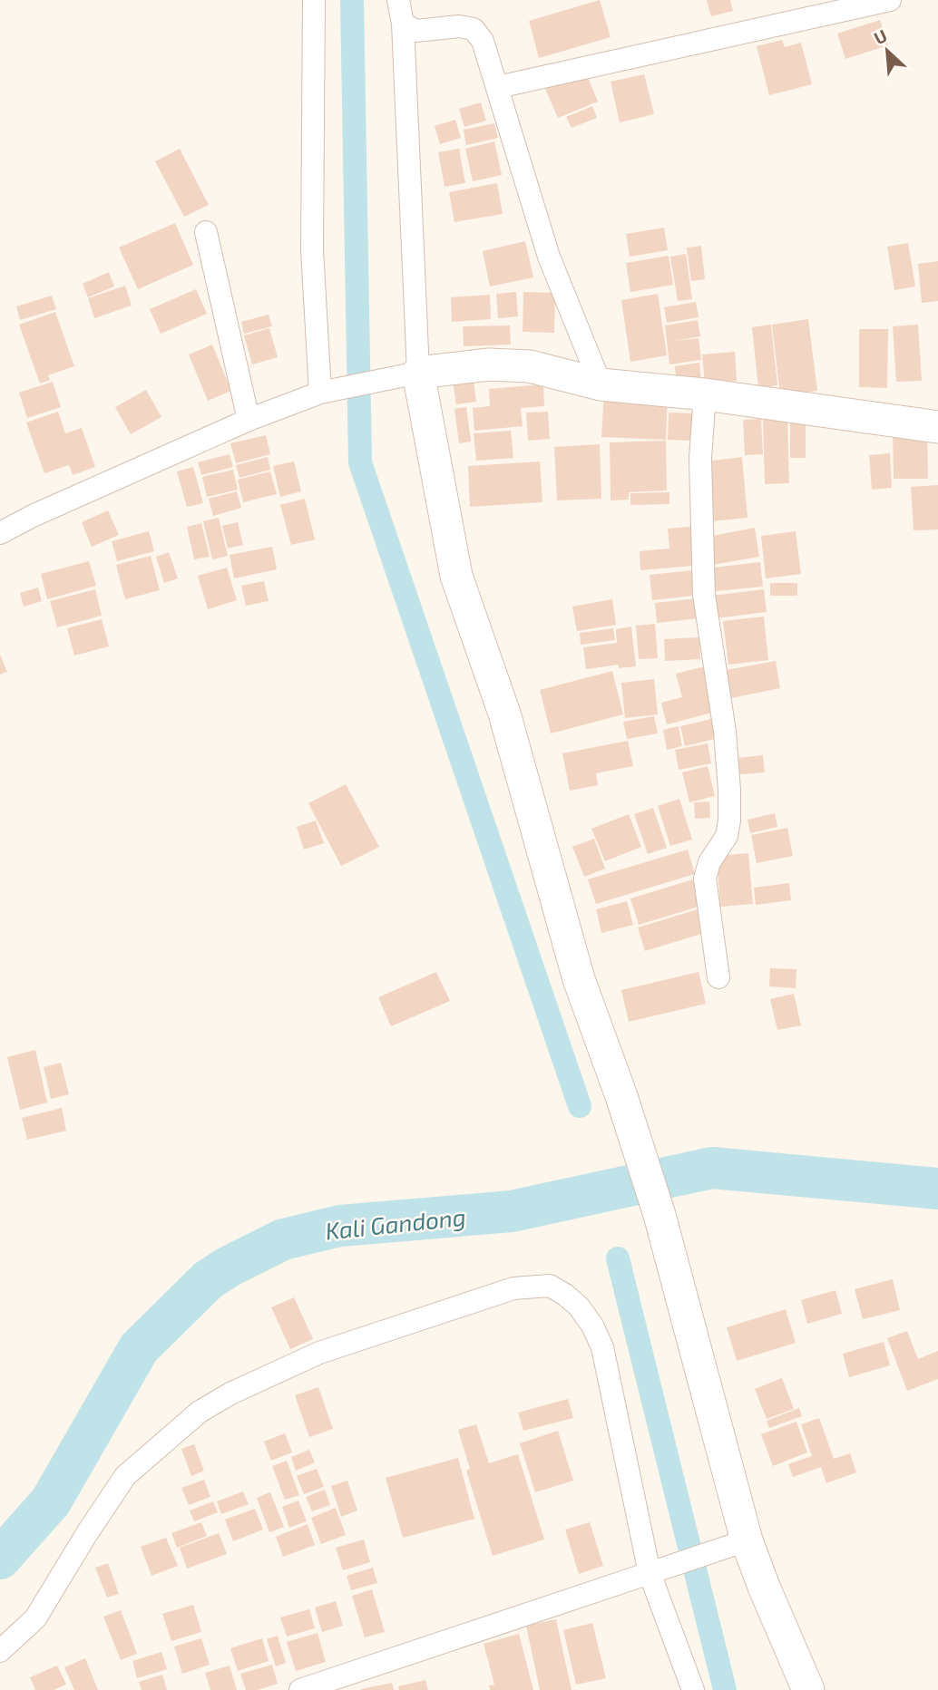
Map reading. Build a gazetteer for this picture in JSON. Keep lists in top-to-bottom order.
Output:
{
  "water": ["Kali Gandong"],
  "north": "top left"
}
